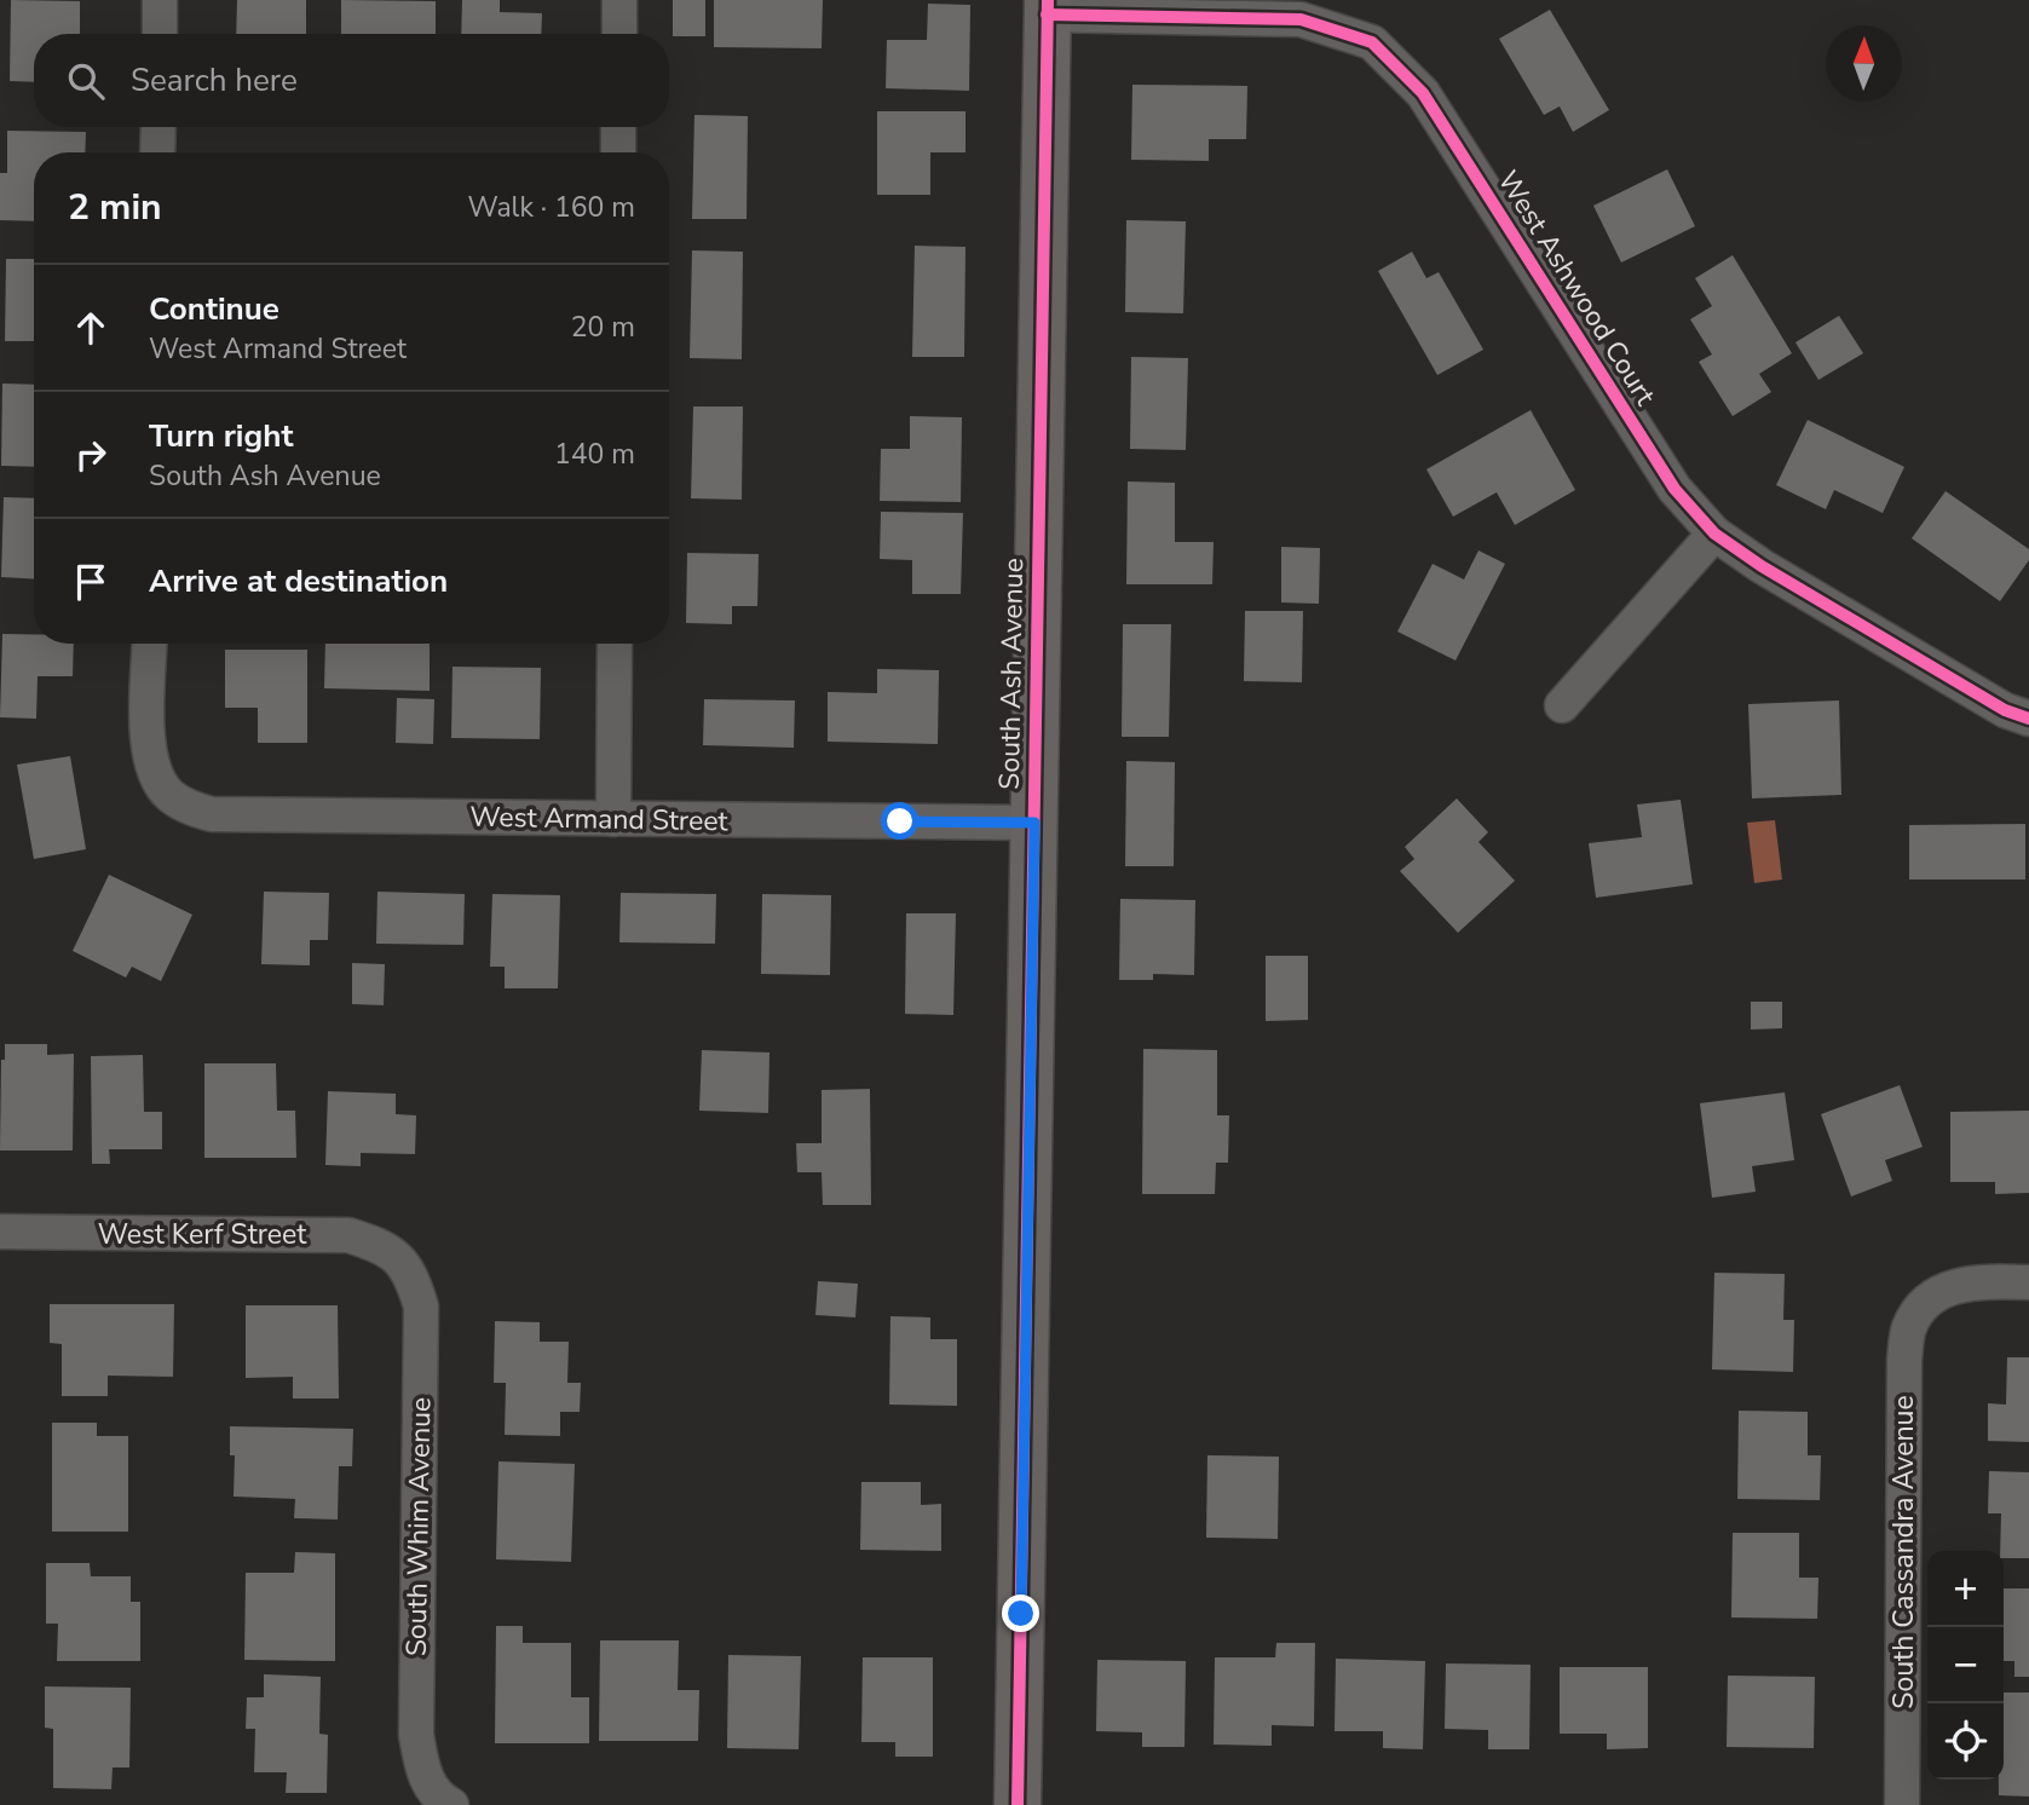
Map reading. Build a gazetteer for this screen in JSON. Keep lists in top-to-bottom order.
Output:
{
  "streets": {
    "street": [
      "West Ashwood Court",
      "South Ash Avenue",
      "West Armand Street",
      "West Kerf Street",
      "South Whim Avenue",
      "South Cassandra Avenue"
    ]
  },
  "crossings": [
    ["West Ashwood Court", "South Ash Avenue"],
    ["South Ash Avenue", "West Armand Street"],
    ["West Kerf Street", "South Whim Avenue"]
  ],
  "north": "top",
  "page": {
    "search": "Search here",
    "heading": ["2 min", "Walk · 160 m"],
    "list": [
      ["Continue", "West Armand Street", "20 m"],
      ["Turn right", "South Ash Avenue", "140 m"],
      "Arrive at destination"
    ],
    "map_buttons": ["+", "−"]
  }
}
